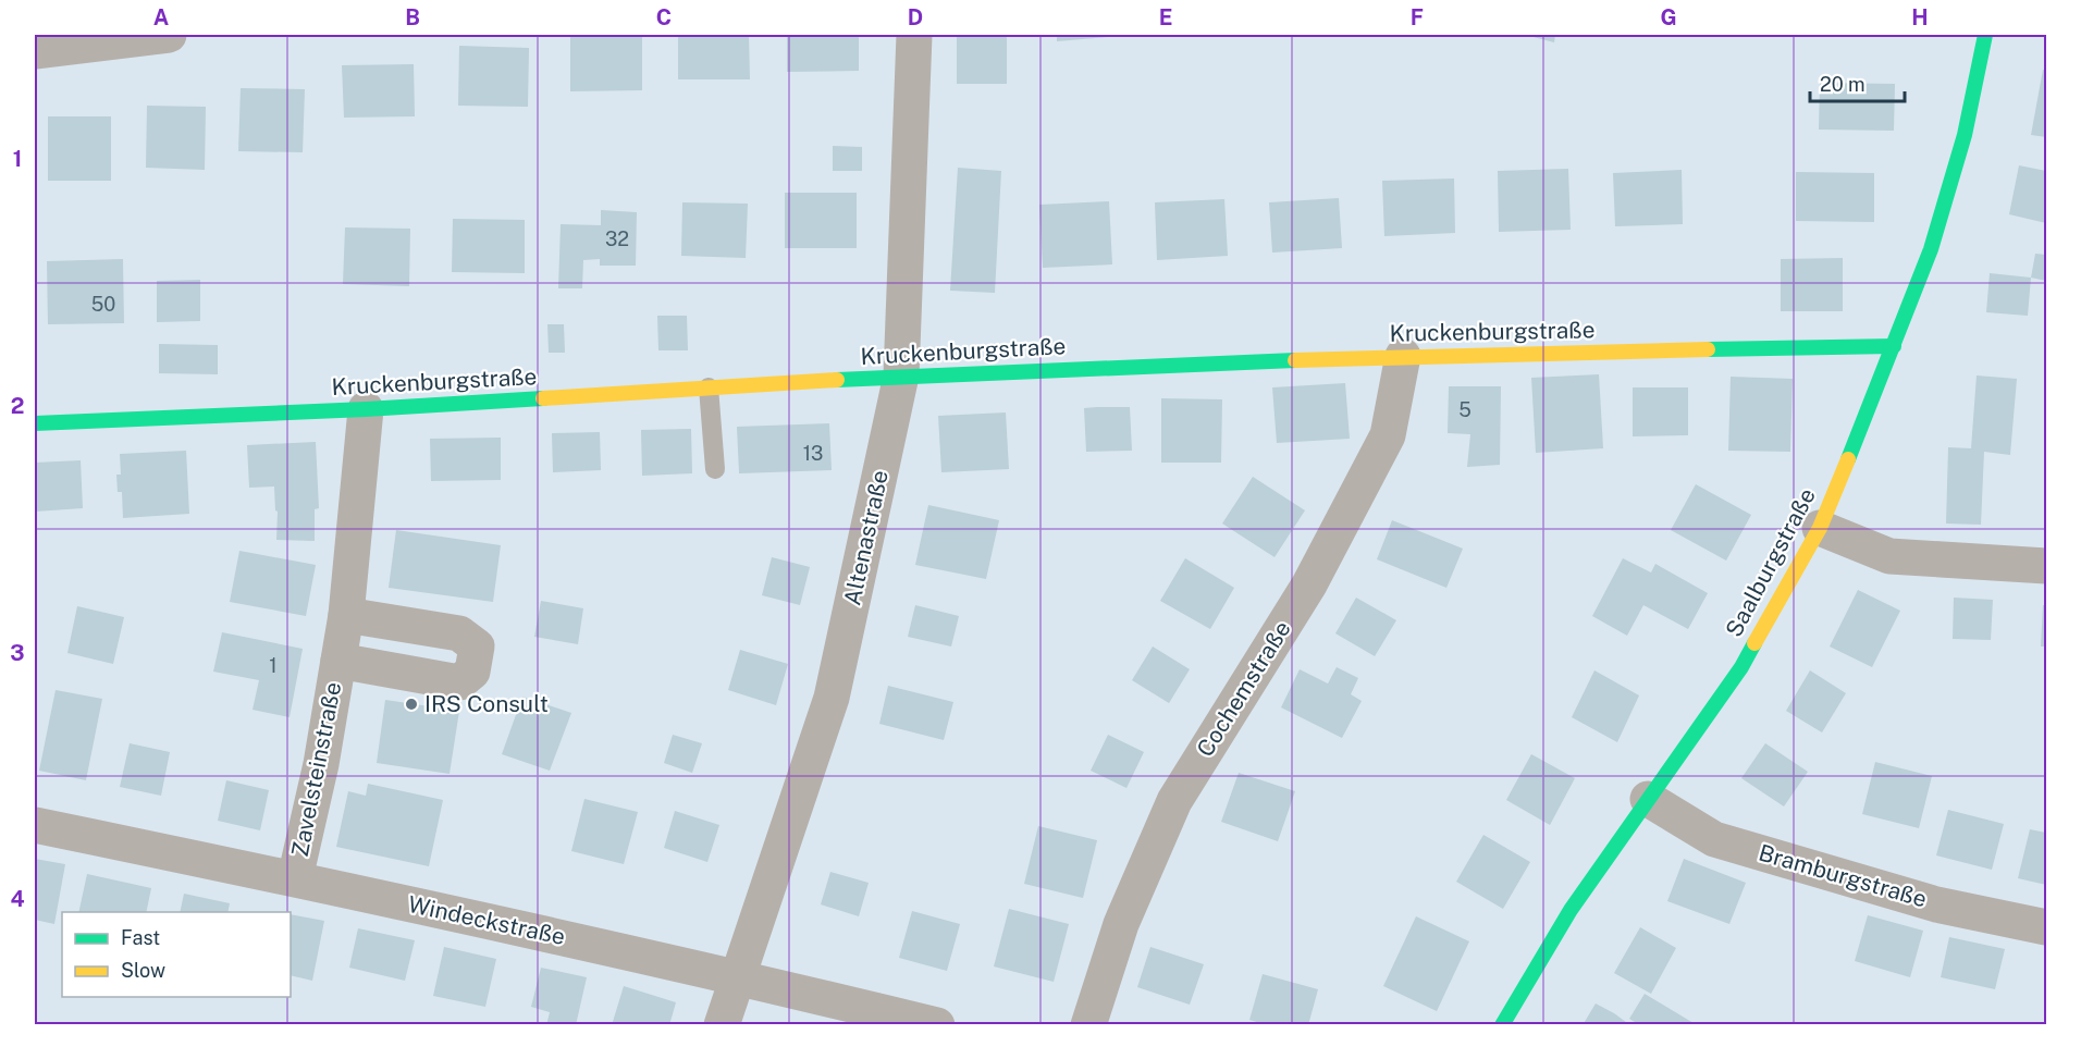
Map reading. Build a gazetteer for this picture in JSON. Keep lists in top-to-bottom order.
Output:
{
  "streets": {
    "street": [
      "Kruckenburgstraße",
      "Altenastraße",
      "Saalburgstraße",
      "Cochemstraße",
      "Zavelsteinstraße",
      "Bramburgstraße",
      "Windeckstraße"
    ]
  },
  "crossings": [
    ["Kruckenburgstraße", "Altenastraße"],
    ["Kruckenburgstraße", "Saalburgstraße"],
    ["Kruckenburgstraße", "Cochemstraße"],
    ["Kruckenburgstraße", "Zavelsteinstraße"],
    ["Altenastraße", "Windeckstraße"],
    ["Saalburgstraße", "Bramburgstraße"],
    ["Zavelsteinstraße", "Windeckstraße"]
  ],
  "places": ["IRS Consult"],
  "house_numbers": [
    "32",
    "50",
    "5",
    "13",
    "1"
  ],
  "legend": ["Fast", "Slow"],
  "scale_bar": "20 m",
  "grid": {
    "columns": [
      "A",
      "B",
      "C",
      "D",
      "E",
      "F",
      "G",
      "H"
    ],
    "rows": [
      "1",
      "2",
      "3",
      "4"
    ]
  }
}
